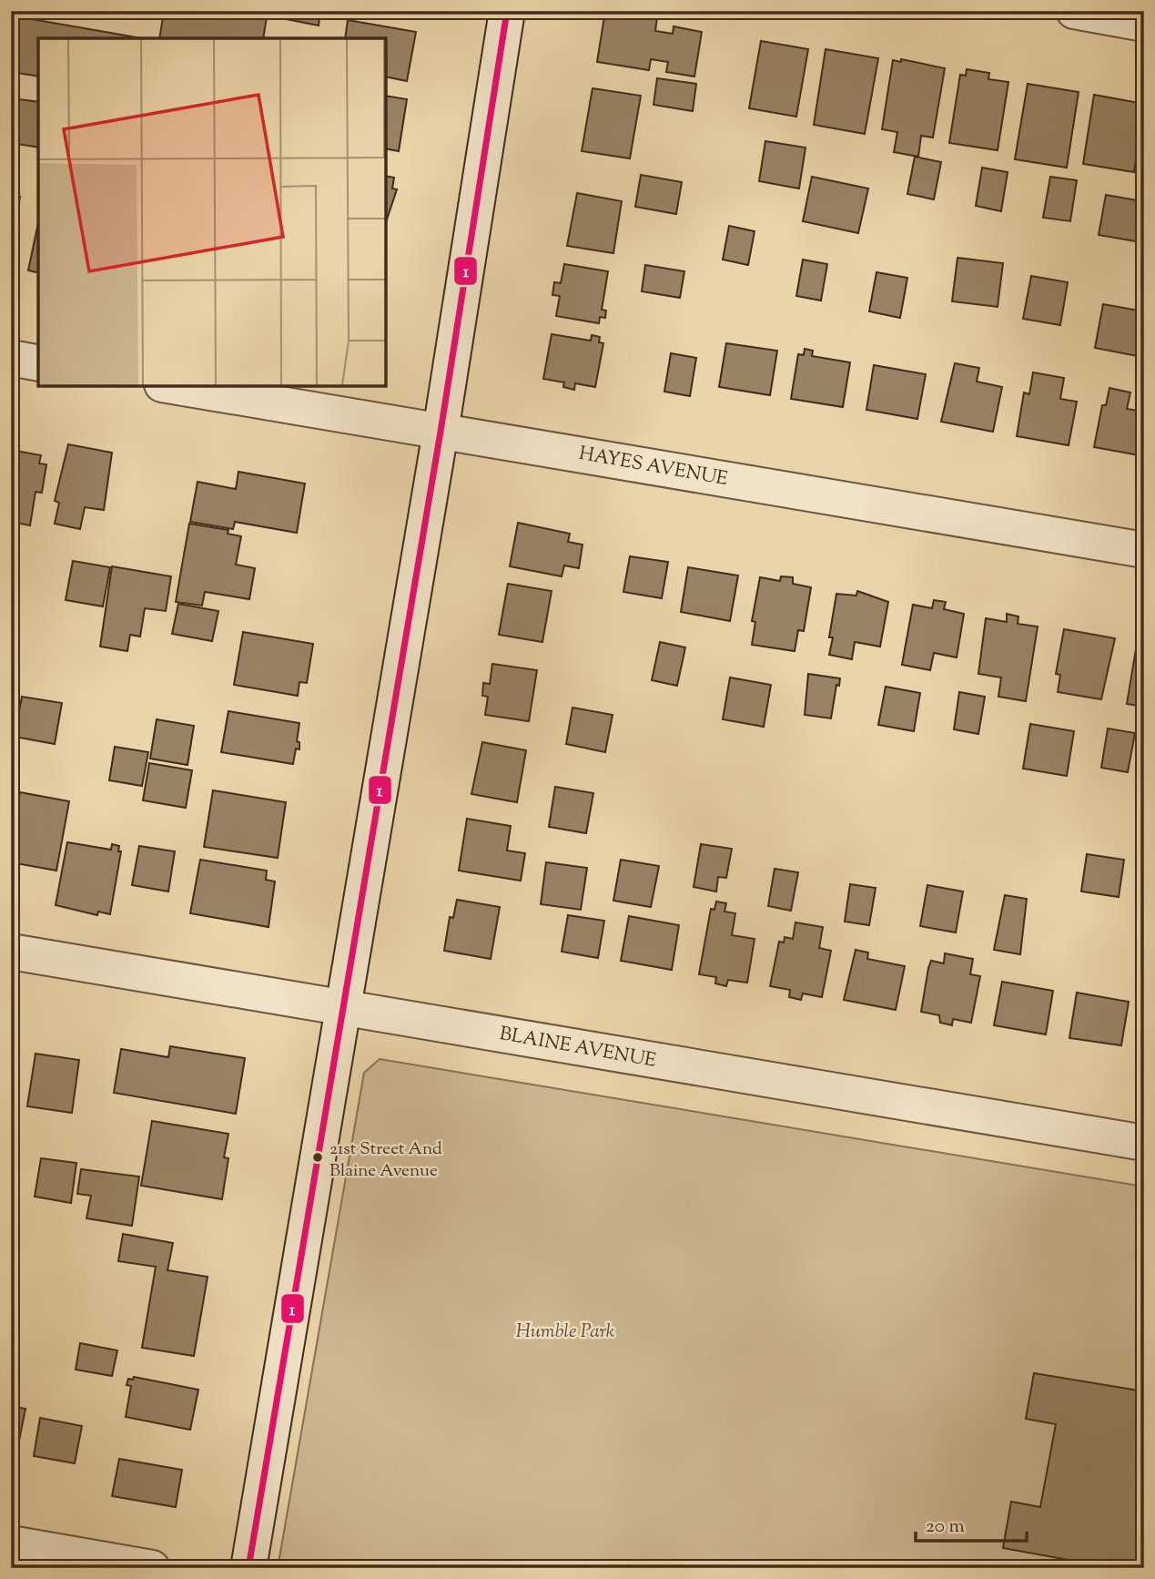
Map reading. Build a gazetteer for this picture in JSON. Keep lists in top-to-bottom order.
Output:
{
  "streets": {
    "street": ["HAYES AVENUE", "BLAINE AVENUE"]
  },
  "parks": ["Humble Park"],
  "places": ["21st Street And Blaine Avenue"],
  "lines": ["transit line 1"],
  "scale_bar": "20 m"
}
